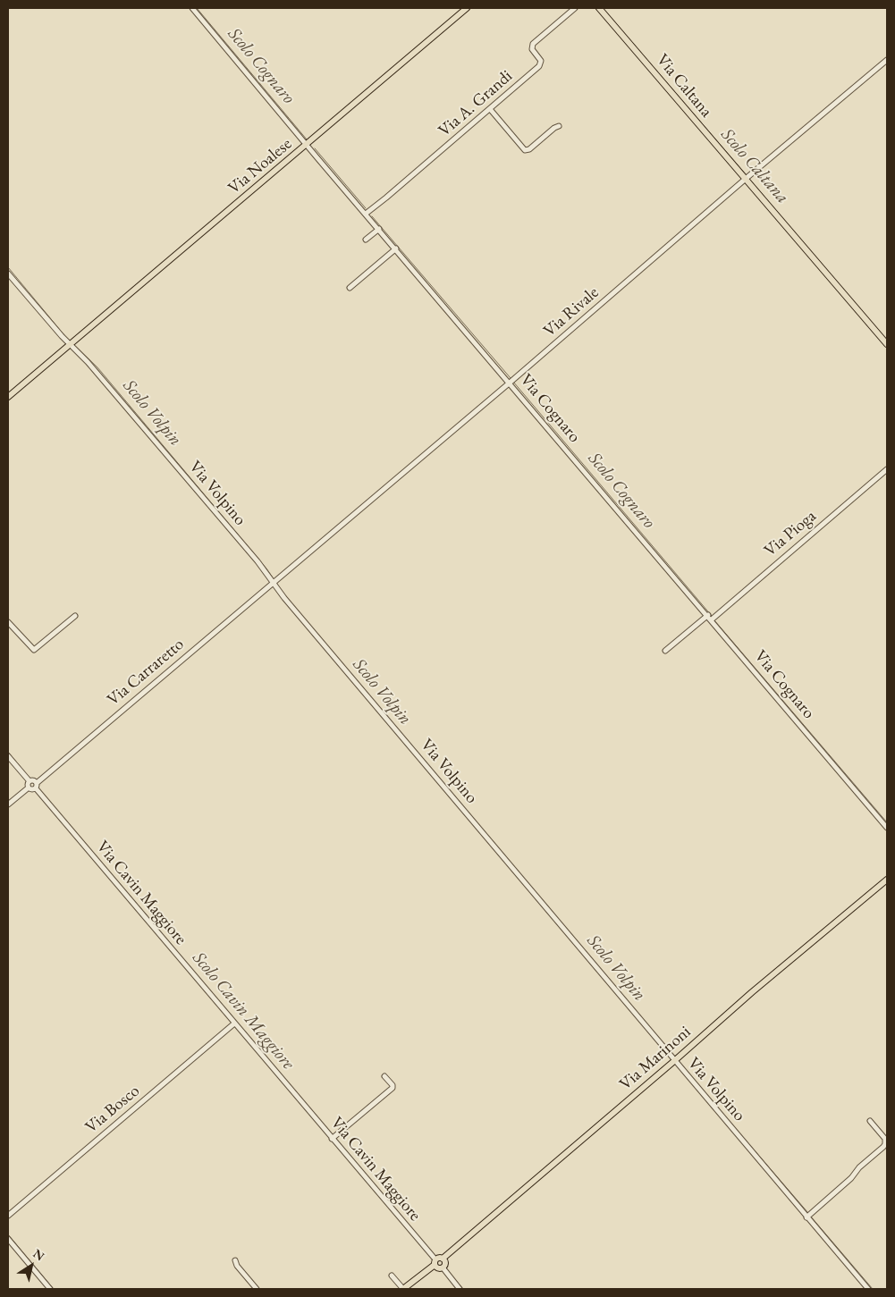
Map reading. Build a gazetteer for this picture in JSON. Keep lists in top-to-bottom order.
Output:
{
  "streets": {
    "main road": ["Via Caltana", "Via Noalese", "Via Marinoni"],
    "street": [
      "Via A. Grandi",
      "Via Rivale",
      "Via Cognaro",
      "Via Volpino",
      "Via Pioga",
      "Via Carraretto",
      "Via Cavin Maggiore",
      "Via Bosco"
    ]
  },
  "crossings": [
    ["Via Caltana", "Via Rivale"],
    ["Via A. Grandi", "Via Cognaro"],
    ["Via Noalese", "Via Cognaro"],
    ["Via Noalese", "Via Volpino"],
    ["Via Rivale", "Via Cognaro"],
    ["Via Rivale", "Via Volpino"],
    ["Via Rivale", "Via Carraretto"],
    ["Via Cognaro", "Via Pioga"],
    ["Via Volpino", "Via Carraretto"],
    ["Via Volpino", "Via Marinoni"],
    ["Via Carraretto", "Via Cavin Maggiore"],
    ["Via Cavin Maggiore", "Via Marinoni"],
    ["Via Cavin Maggiore", "Via Bosco"]
  ],
  "water": [
    "Scolo Cognaro",
    "Scolo Caltana",
    "Scolo Volpin",
    "Scolo Cavin Maggiore"
  ],
  "north": "top right"
}
